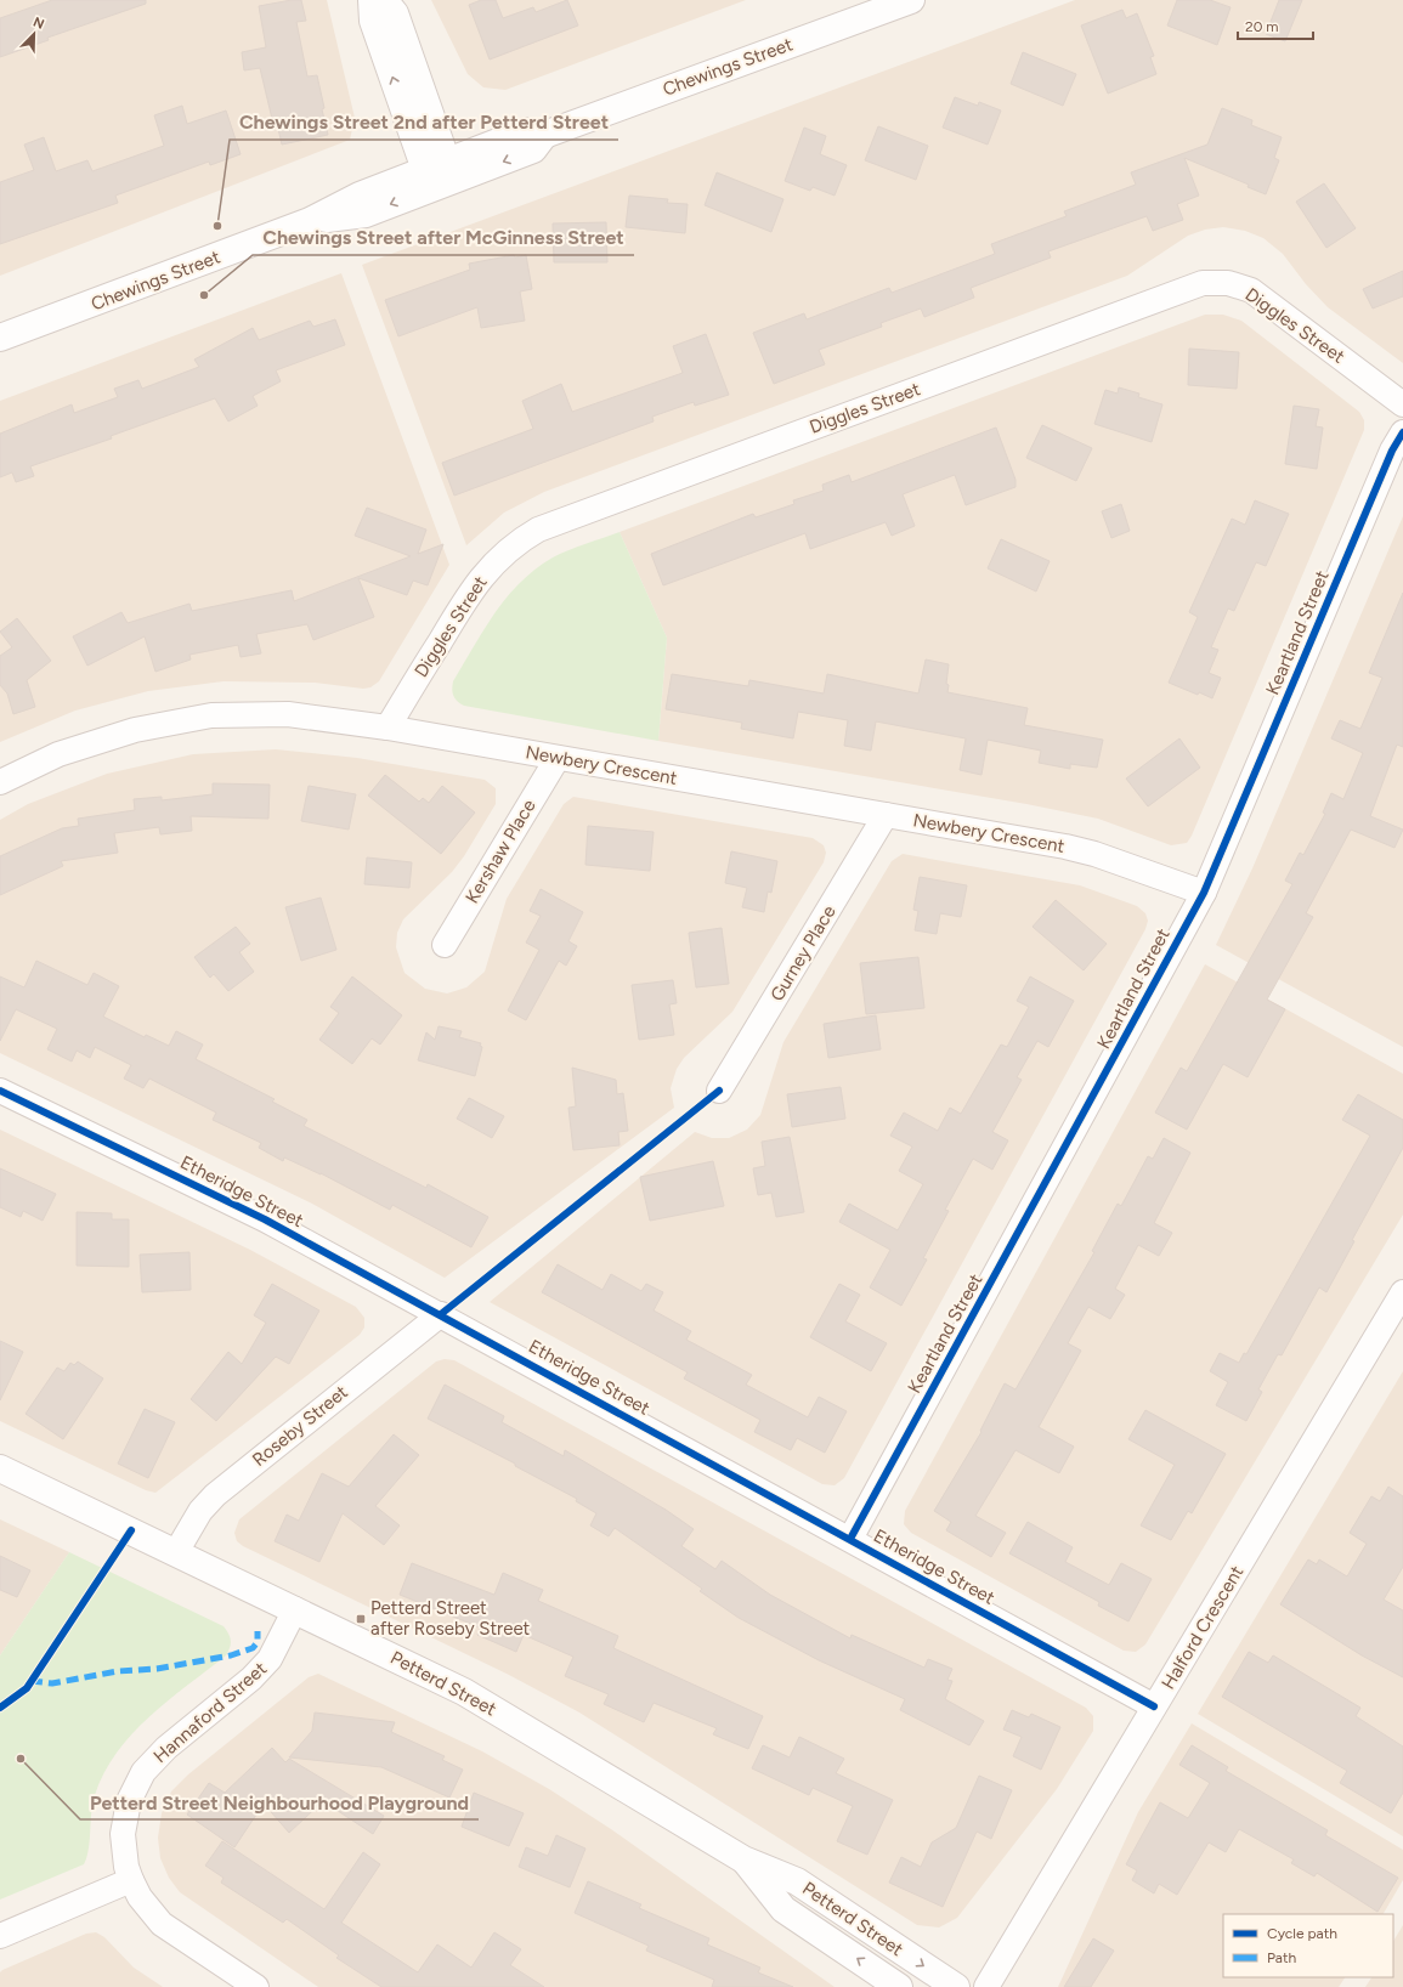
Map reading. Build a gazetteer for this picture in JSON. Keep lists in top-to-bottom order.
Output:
{
  "streets": {
    "street": [
      "Chewings Street",
      "Diggles Street",
      "Keartland Street",
      "Newbery Crescent",
      "Kershaw Place",
      "Gurney Place",
      "Etheridge Street",
      "Roseby Street",
      "Halford Crescent",
      "Petterd Street",
      "Hannaford Street"
    ]
  },
  "crossings": [
    ["Diggles Street", "Newbery Crescent"],
    ["Keartland Street", "Newbery Crescent"],
    ["Keartland Street", "Etheridge Street"],
    ["Newbery Crescent", "Kershaw Place"],
    ["Newbery Crescent", "Gurney Place"],
    ["Etheridge Street", "Roseby Street"],
    ["Etheridge Street", "Halford Crescent"],
    ["Roseby Street", "Petterd Street"],
    ["Petterd Street", "Hannaford Street"]
  ],
  "places": {
    "other": ["Chewings Street 2nd after Petterd Street", "Chewings Street after McGinness Street", "Petterd Street Neighbourhood Playground"],
    "transit": ["Petterd Street after Roseby Street"]
  },
  "legend": ["Cycle path", "Path"],
  "scale_bar": "20 m",
  "north": "top right"
}
